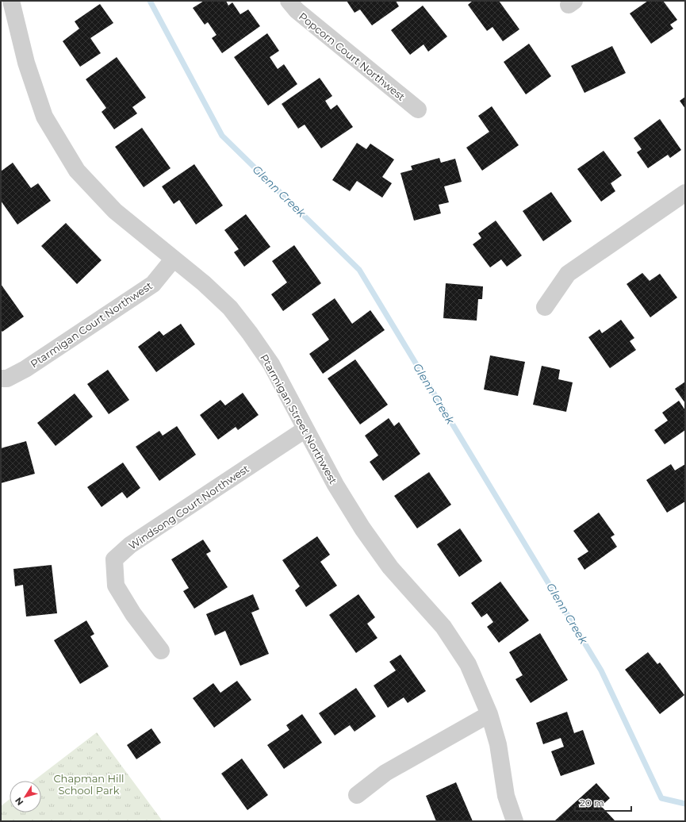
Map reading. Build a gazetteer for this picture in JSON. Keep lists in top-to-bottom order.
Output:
{
  "streets": {
    "street": [
      "Popcorn Court Northwest",
      "Ptarmigan Court Northwest",
      "Ptarmigan Street Northwest",
      "Windsong Court Northwest"
    ]
  },
  "crossings": [
    ["Ptarmigan Court Northwest", "Ptarmigan Street Northwest"],
    ["Ptarmigan Street Northwest", "Windsong Court Northwest"]
  ],
  "water": ["Glenn Creek"],
  "parks": ["Chapman Hill School Park"],
  "scale_bar": "20 m",
  "north": "bottom left"
}
